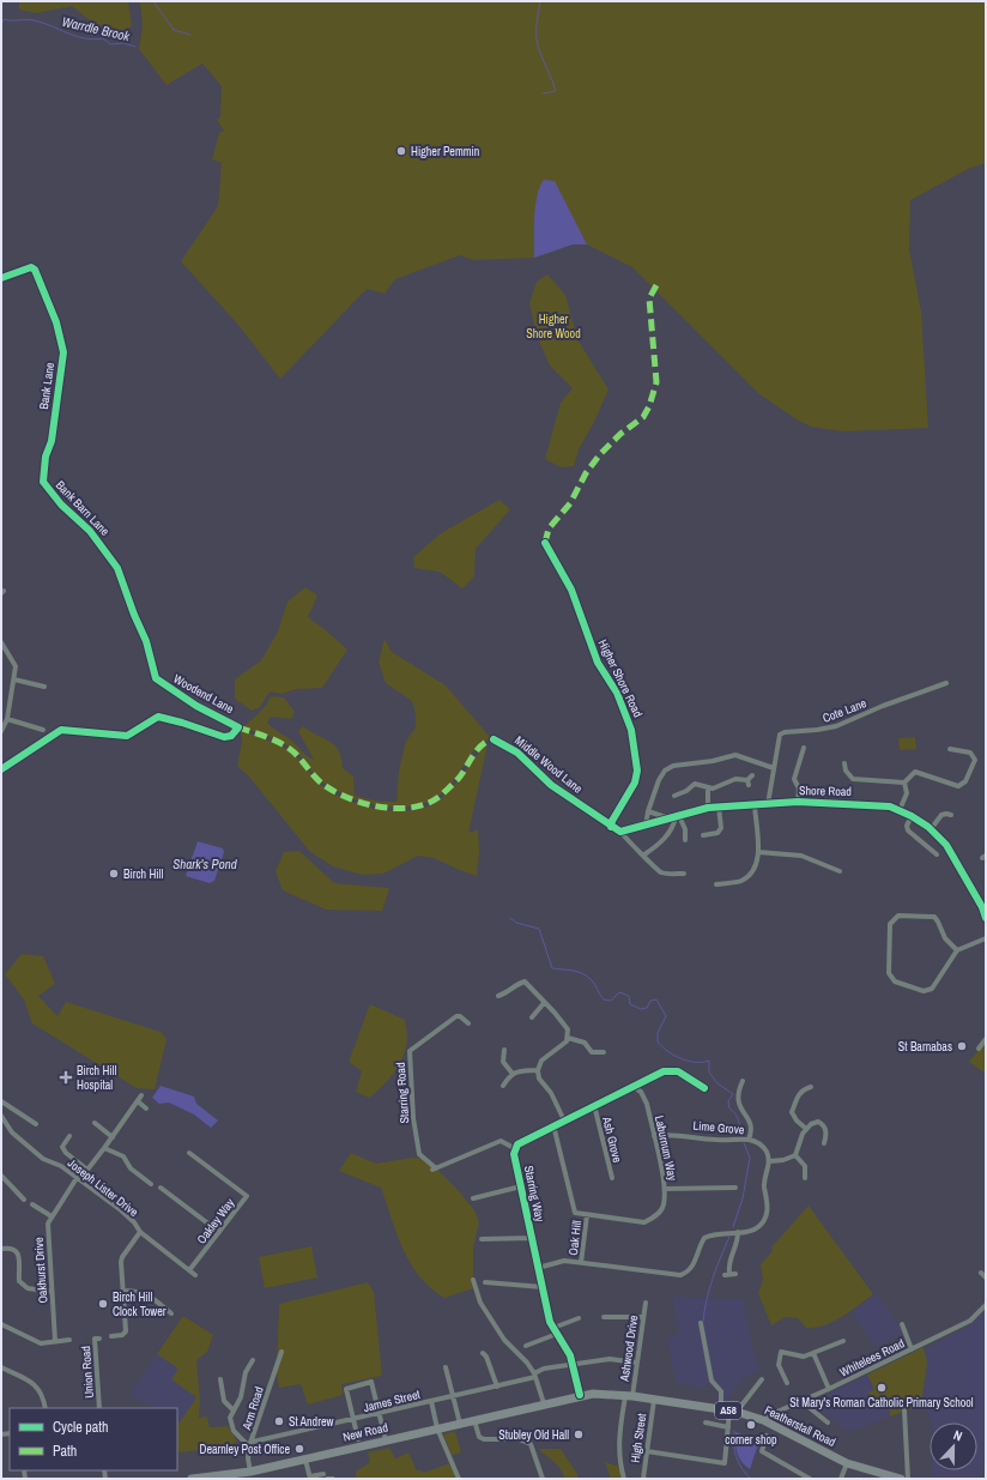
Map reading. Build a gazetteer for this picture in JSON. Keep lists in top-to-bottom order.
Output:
{
  "streets": {
    "highway": ["A58", "Featherstall Road", "New Road"],
    "street": [
      "Bank Lane",
      "Bank Barn Lane",
      "Higher Shore Road",
      "Woodend Lane",
      "Cote Lane",
      "Middle Wood Lane",
      "Shore Road",
      "Starring Road",
      "Lime Grove",
      "Ash Grove",
      "Laburnum Way",
      "Joseph Lister Drive",
      "Starring Way",
      "Oakley Way",
      "Oak Hill",
      "Oakhurst Drive",
      "Ashwood Drive",
      "Whitelees Road",
      "Union Road",
      "James Street",
      "Arm Road",
      "High Street"
    ]
  },
  "crossings": [
    ["Bank Lane", "Bank Barn Lane"],
    ["Bank Barn Lane", "Woodend Lane"],
    ["Higher Shore Road", "Middle Wood Lane"],
    ["Cote Lane", "Shore Road"],
    ["Starring Road", "Starring Way"],
    ["Lime Grove", "Laburnum Way"],
    ["Laburnum Way", "Oak Hill"],
    ["Joseph Lister Drive", "Oakley Way"],
    ["Joseph Lister Drive", "Oakhurst Drive"],
    ["Starring Way", "James Street"],
    ["Starring Way", "Featherstall Road"],
    ["Ashwood Drive", "James Street"],
    ["Ashwood Drive", "Featherstall Road"],
    ["Whitelees Road", "Featherstall Road"],
    ["James Street", "Arm Road"],
    ["Arm Road", "New Road"],
    ["Featherstall Road", "New Road"],
    ["Featherstall Road", "High Street"]
  ],
  "water": ["Warrdle Brook", "Shark's Pond"],
  "parks": ["Higher Shore Wood"],
  "places": {
    "other": [
      "Higher Pemmin",
      "Birch Hill",
      "St Barnabas",
      "Birch Hill Clock Tower",
      "St Mary's Roman Catholic Primary School",
      "St Andrew",
      "corner shop",
      "Stubley Old Hall",
      "Dearnley Post Office"
    ],
    "health": ["Birch Hill Hospital"]
  },
  "legend": ["Cycle path", "Path"],
  "north": "top"
}
